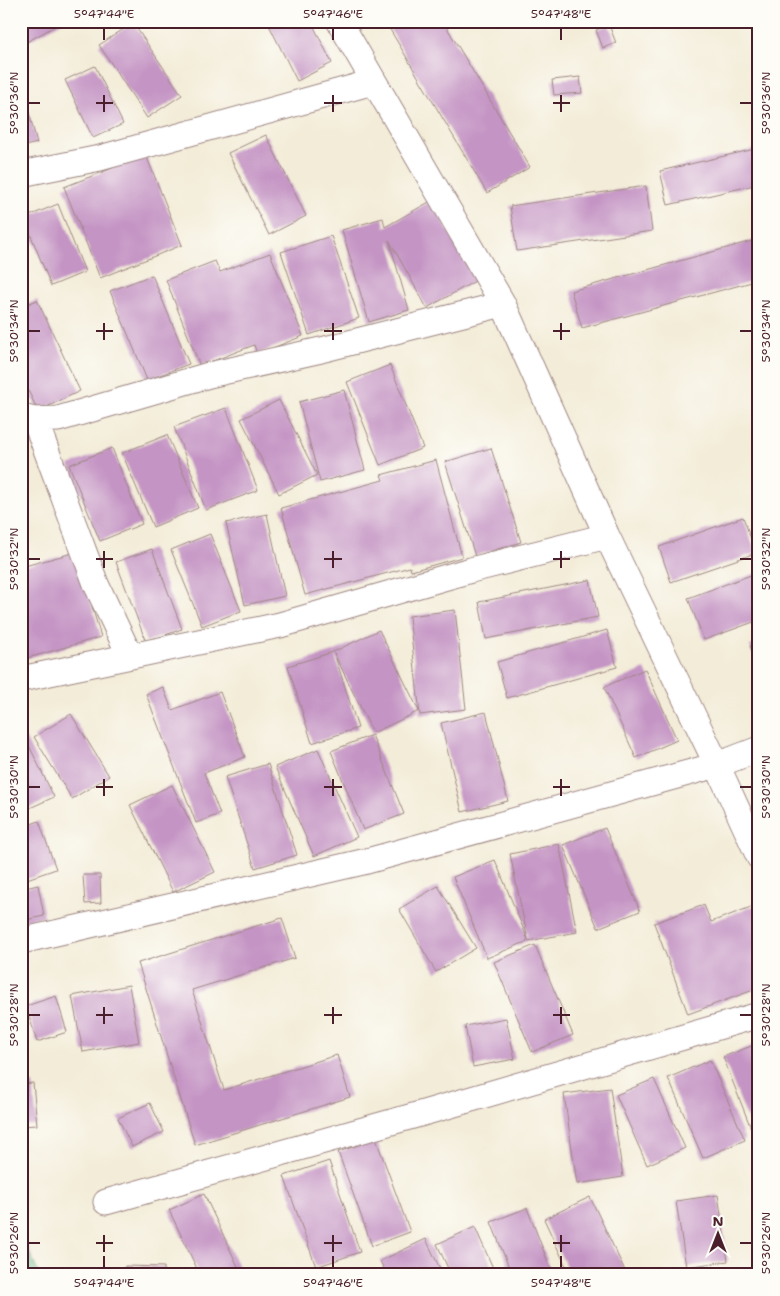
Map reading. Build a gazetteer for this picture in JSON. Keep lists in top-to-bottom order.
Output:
{
  "north": "top",
  "coordinates": [
    "5°47'44\"E",
    "5°47'46\"E",
    "5°47'48\"E",
    "5°30'36\"N",
    "5°30'34\"N",
    "5°30'32\"N",
    "5°30'30\"N",
    "5°30'28\"N",
    "5°30'26\"N"
  ]
}
